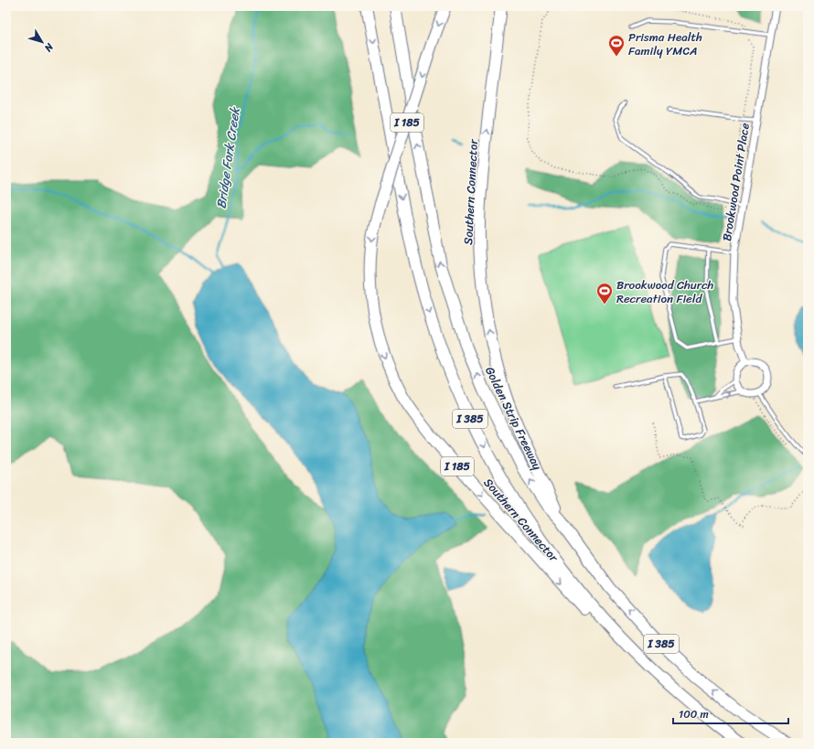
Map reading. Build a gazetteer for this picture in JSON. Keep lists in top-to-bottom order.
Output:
{
  "streets": {
    "highway": [
      "I 185",
      "Southern Connector",
      "Golden Strip Freeway",
      "I 385"
    ],
    "street": ["Brookwood Point Place"]
  },
  "crossings": [
    ["Southern Connector", "Golden Strip Freeway"],
    ["Southern Connector", "I 385"]
  ],
  "water": ["Bridge Fork Creek"],
  "places": {
    "sports": ["Prisma Health Family YMCA", "Brookwood Church Recreation Field"]
  },
  "scale_bar": "100 m",
  "north": "bottom right"
}
